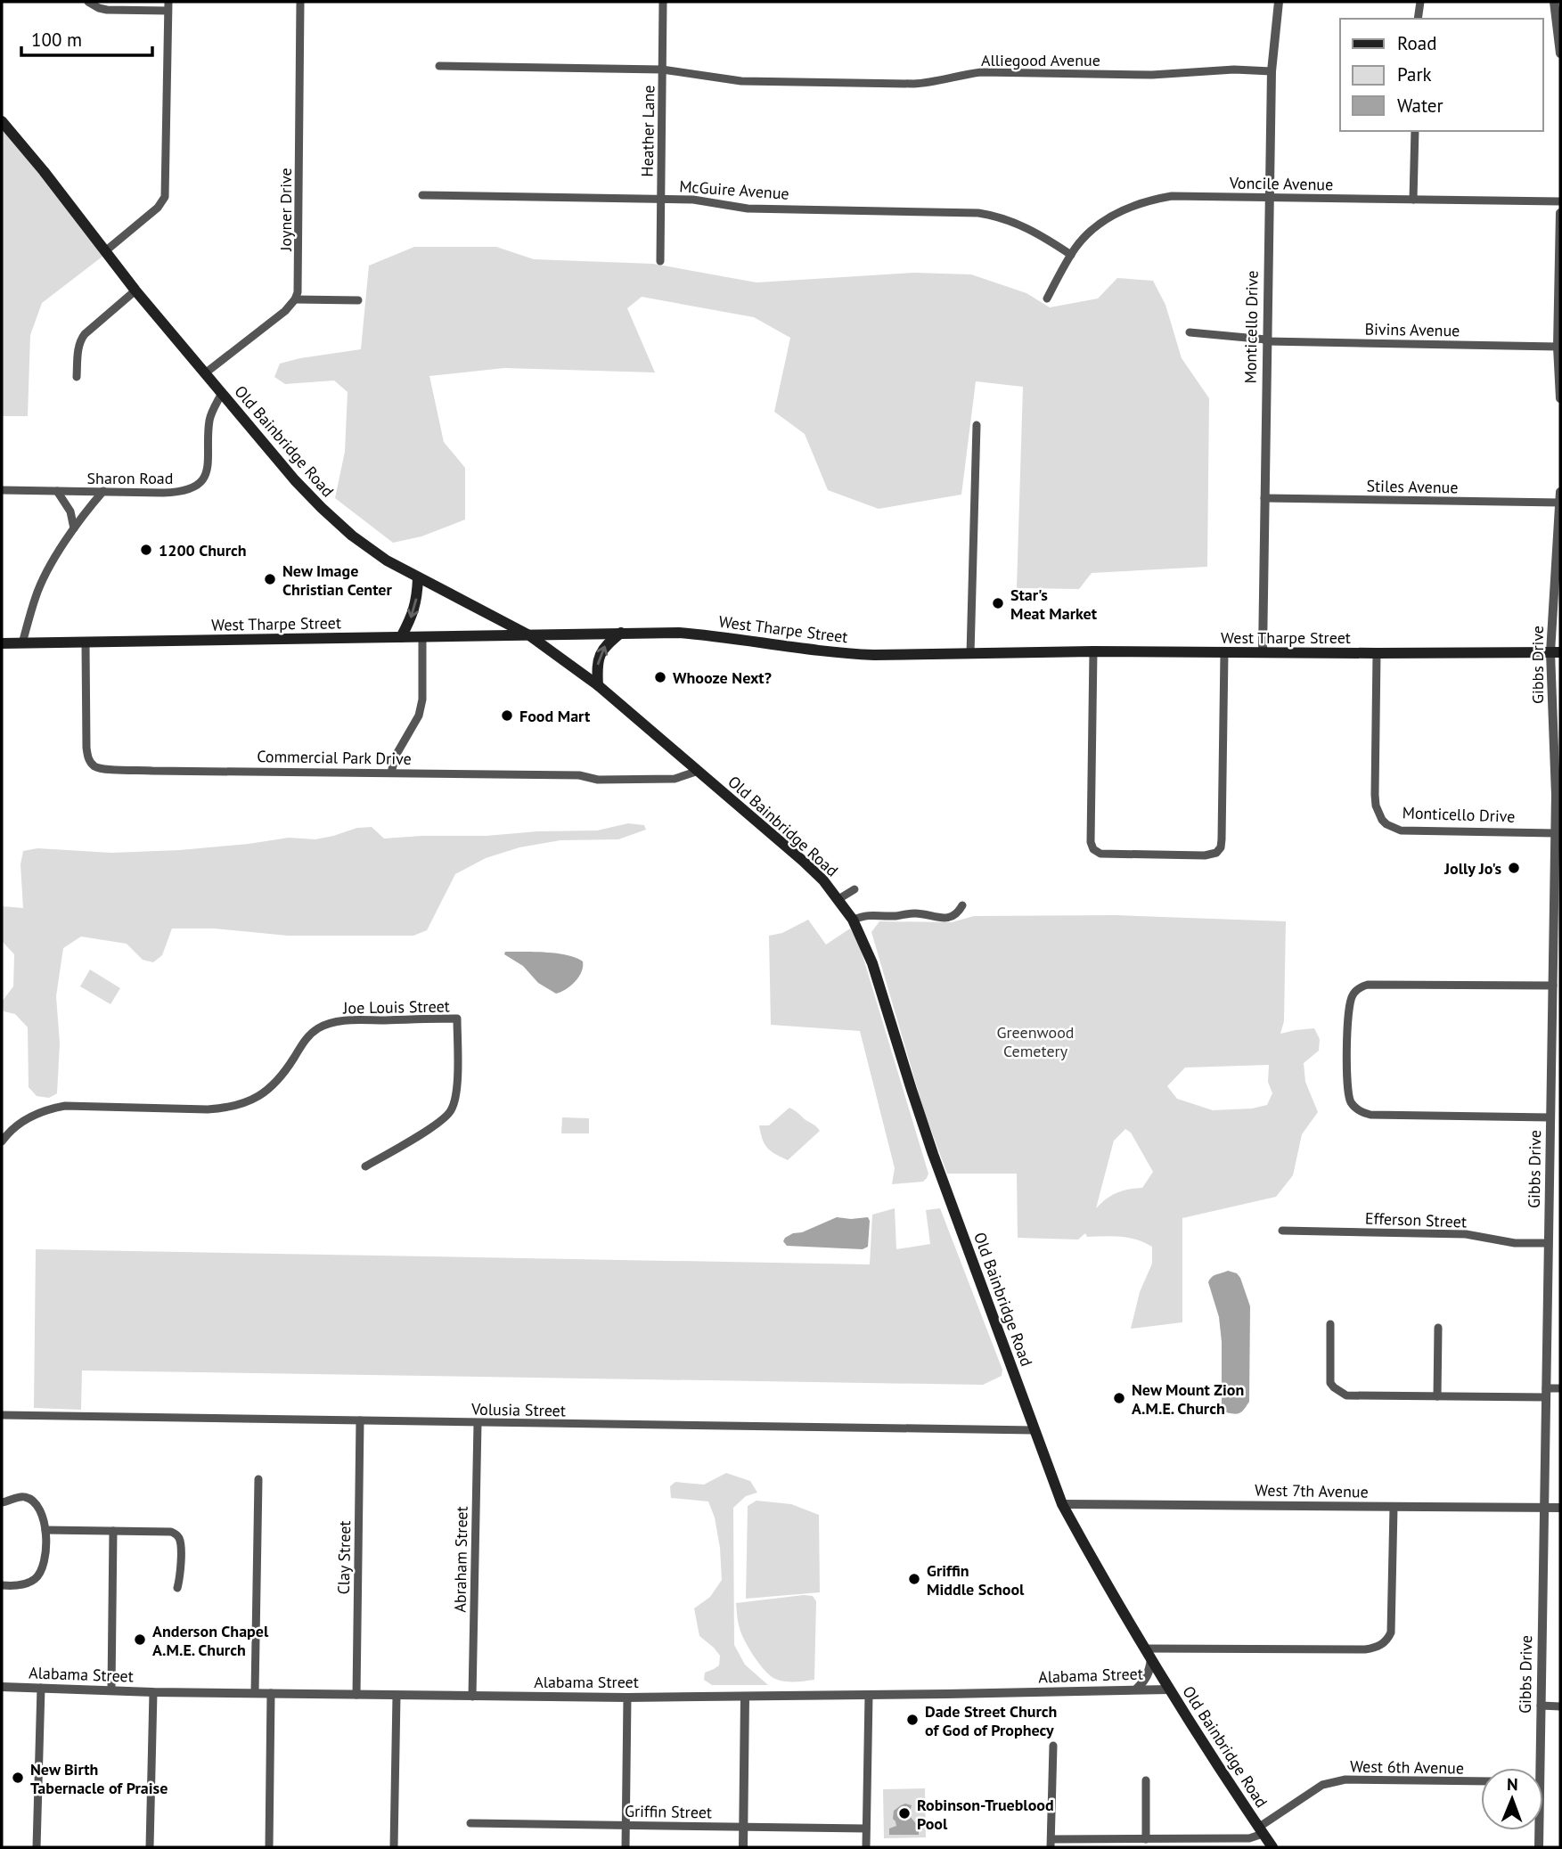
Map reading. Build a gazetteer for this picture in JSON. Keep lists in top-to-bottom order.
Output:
{
  "streets": {
    "main road": ["Old Bainbridge Road", "West Tharpe Street"],
    "street": [
      "Alliegood Avenue",
      "Heather Lane",
      "Voncile Avenue",
      "McGuire Avenue",
      "Joyner Drive",
      "Monticello Drive",
      "Bivins Avenue",
      "Sharon Road",
      "Stiles Avenue",
      "Gibbs Drive",
      "Commercial Park Drive",
      "Joe Louis Street",
      "Efferson Street",
      "Volusia Street",
      "West 7th Avenue",
      "Clay Street",
      "Abraham Street",
      "Alabama Street",
      "West 6th Avenue",
      "Griffin Street"
    ]
  },
  "crossings": [
    ["Alliegood Avenue", "Heather Lane"],
    ["Alliegood Avenue", "Monticello Drive"],
    ["Heather Lane", "McGuire Avenue"],
    ["Voncile Avenue", "McGuire Avenue"],
    ["Voncile Avenue", "Monticello Drive"],
    ["Monticello Drive", "Bivins Avenue"],
    ["Monticello Drive", "Stiles Avenue"],
    ["Monticello Drive", "West Tharpe Street"],
    ["Monticello Drive", "Gibbs Drive"],
    ["Old Bainbridge Road", "Sharon Road"],
    ["Old Bainbridge Road", "West Tharpe Street"],
    ["Old Bainbridge Road", "Commercial Park Drive"],
    ["Old Bainbridge Road", "Volusia Street"],
    ["Old Bainbridge Road", "West 7th Avenue"],
    ["Old Bainbridge Road", "Alabama Street"],
    ["Old Bainbridge Road", "West 6th Avenue"],
    ["Stiles Avenue", "Gibbs Drive"],
    ["West Tharpe Street", "Gibbs Drive"],
    ["West Tharpe Street", "Commercial Park Drive"],
    ["Gibbs Drive", "Efferson Street"],
    ["Gibbs Drive", "West 7th Avenue"],
    ["Volusia Street", "Clay Street"],
    ["Volusia Street", "Abraham Street"],
    ["Clay Street", "Alabama Street"],
    ["Abraham Street", "Alabama Street"]
  ],
  "parks": ["Greenwood Cemetery"],
  "places": [
    "1200 Church",
    "New Image Christian Center",
    "Star's Meat Market",
    "Whooze Next?",
    "Food Mart",
    "Jolly Jo's",
    "New Mount Zion A.M.E. Church",
    "Griffin Middle School",
    "Anderson Chapel A.M.E. Church",
    "Dade Street Church of God of Prophecy",
    "New Birth Tabernacle of Praise",
    "Robinson-Trueblood Pool"
  ],
  "legend": ["Road", "Park", "Water"],
  "scale_bar": "100 m",
  "north": "top"
}
